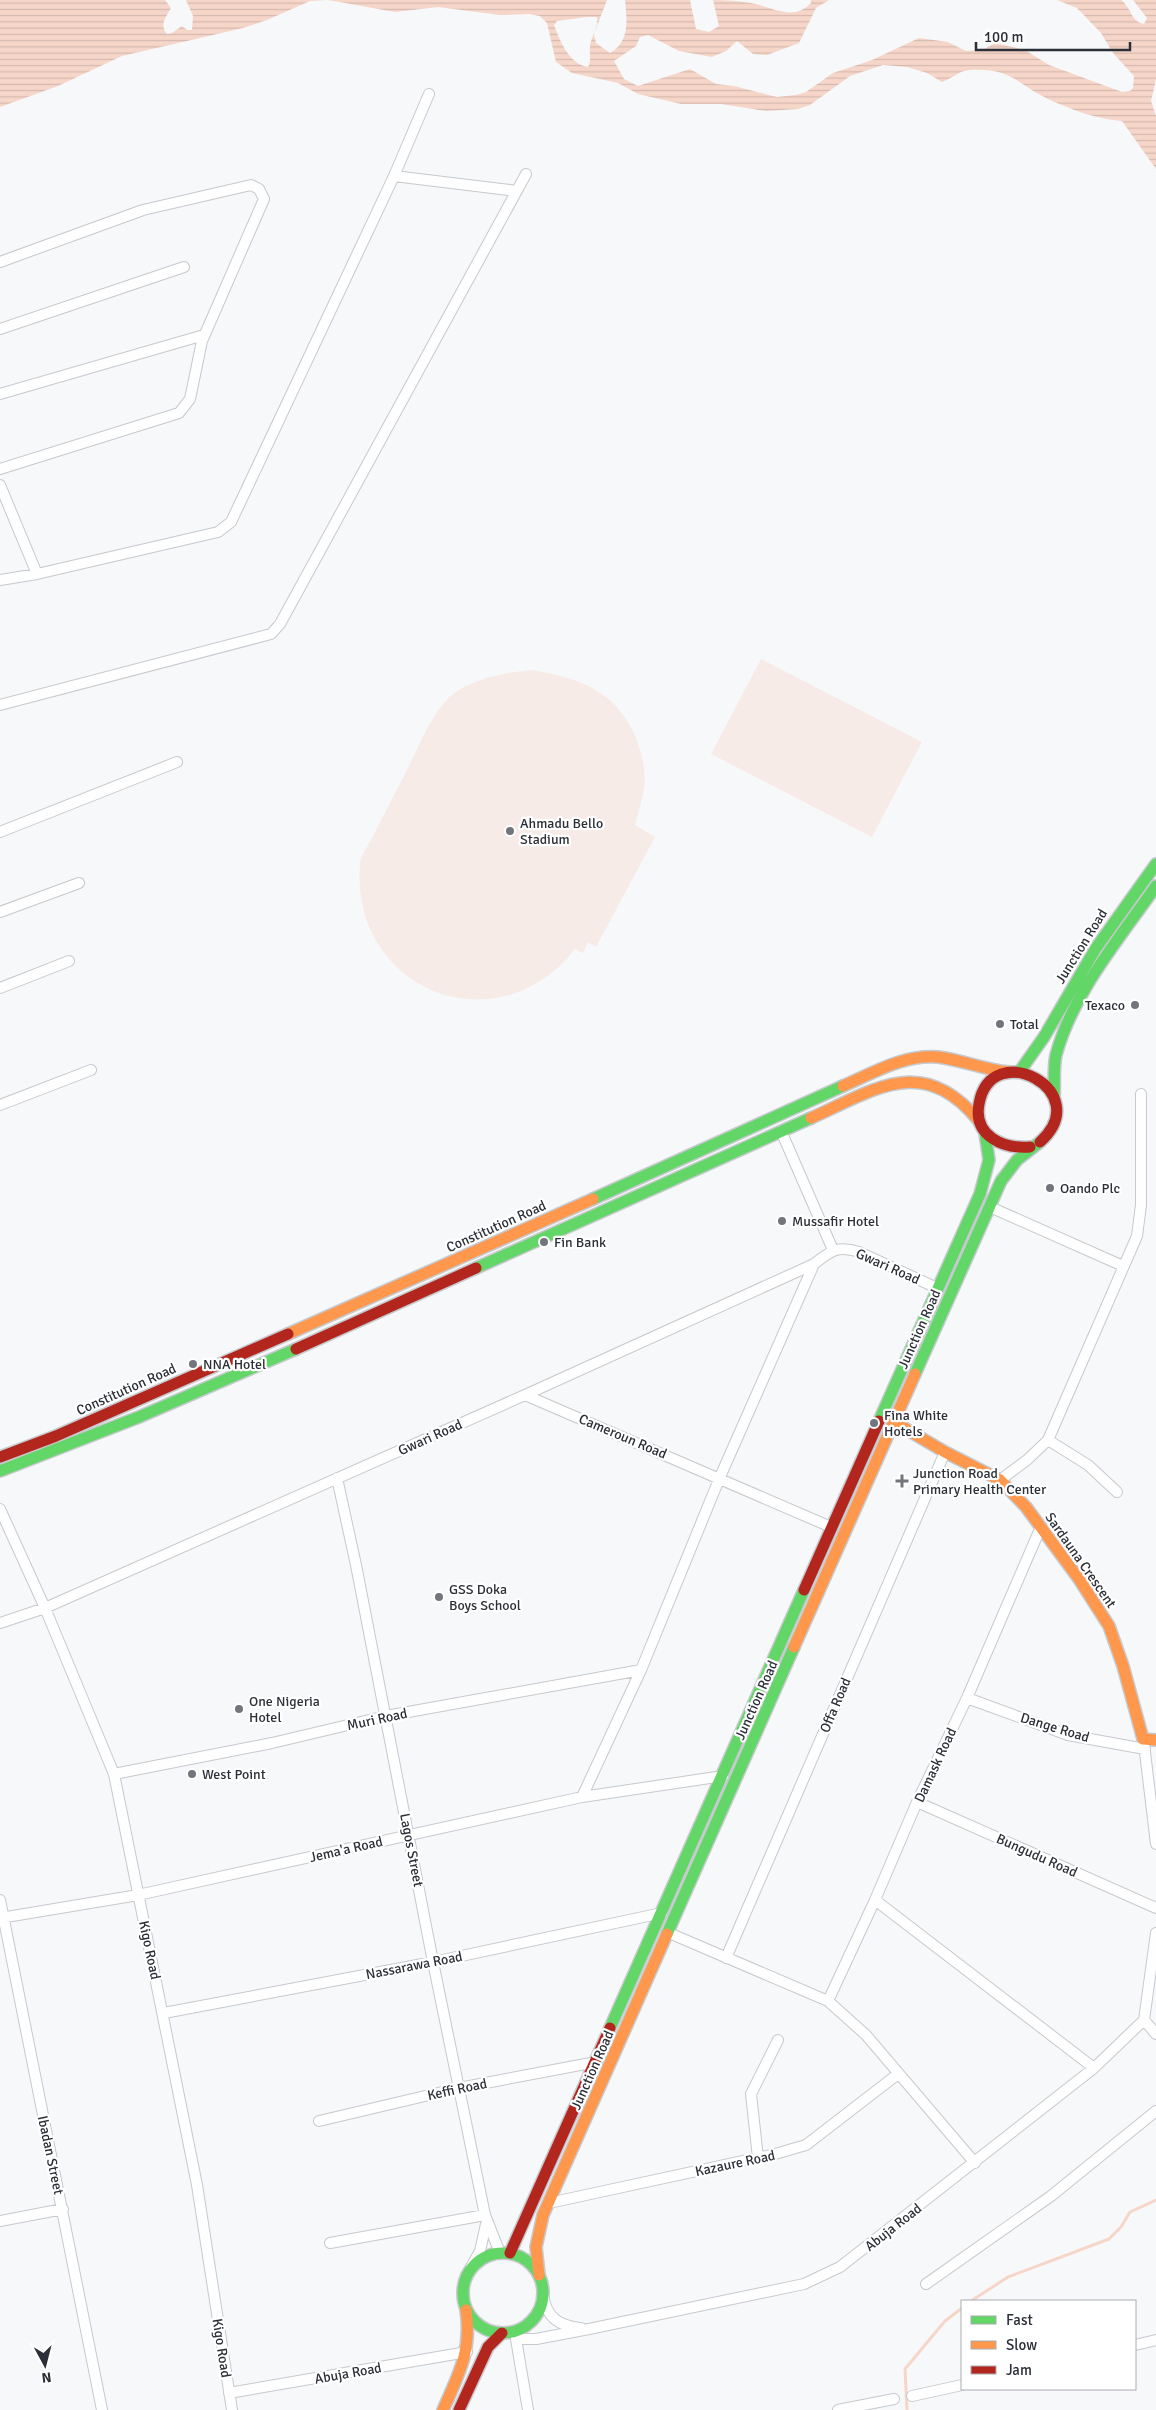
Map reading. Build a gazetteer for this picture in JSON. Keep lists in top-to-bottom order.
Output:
{
  "streets": {
    "main road": ["Junction Road", "Constitution Road", "Sardauna Crescent"],
    "street": [
      "Gwari Road",
      "Cameroun Road",
      "Offa Road",
      "Muri Road",
      "Dange Road",
      "Damask Road",
      "Jema'a Road",
      "Lagos Street",
      "Bungudu Road",
      "Kigo Road",
      "Nassarawa Road",
      "Keffi Road",
      "Ibadan Street",
      "Kazaure Road",
      "Abuja Road"
    ]
  },
  "crossings": [
    ["Junction Road", "Constitution Road"],
    ["Junction Road", "Gwari Road"],
    ["Junction Road", "Cameroun Road"],
    ["Junction Road", "Sardauna Crescent"],
    ["Junction Road", "Jema'a Road"],
    ["Junction Road", "Lagos Street"],
    ["Junction Road", "Nassarawa Road"],
    ["Junction Road", "Keffi Road"],
    ["Junction Road", "Kazaure Road"],
    ["Junction Road", "Abuja Road"],
    ["Gwari Road", "Cameroun Road"],
    ["Gwari Road", "Muri Road"],
    ["Gwari Road", "Jema'a Road"],
    ["Gwari Road", "Lagos Street"],
    ["Gwari Road", "Kigo Road"],
    ["Sardauna Crescent", "Offa Road"],
    ["Sardauna Crescent", "Dange Road"],
    ["Sardauna Crescent", "Damask Road"],
    ["Muri Road", "Lagos Street"],
    ["Muri Road", "Kigo Road"],
    ["Dange Road", "Damask Road"],
    ["Damask Road", "Bungudu Road"],
    ["Jema'a Road", "Lagos Street"],
    ["Jema'a Road", "Kigo Road"],
    ["Jema'a Road", "Ibadan Street"],
    ["Lagos Street", "Nassarawa Road"],
    ["Lagos Street", "Keffi Road"],
    ["Lagos Street", "Abuja Road"],
    ["Kigo Road", "Nassarawa Road"],
    ["Kigo Road", "Abuja Road"]
  ],
  "places": {
    "other": [
      "Ahmadu Bello Stadium",
      "Texaco",
      "Total",
      "Oando Plc",
      "Mussafir Hotel",
      "Fin Bank",
      "NNA Hotel",
      "Fina White Hotels",
      "GSS Doka Boys School",
      "One Nigeria Hotel",
      "West Point"
    ],
    "health": ["Junction Road Primary Health Center"]
  },
  "legend": ["Fast", "Slow", "Jam"],
  "scale_bar": "100 m",
  "north": "bottom"
}
